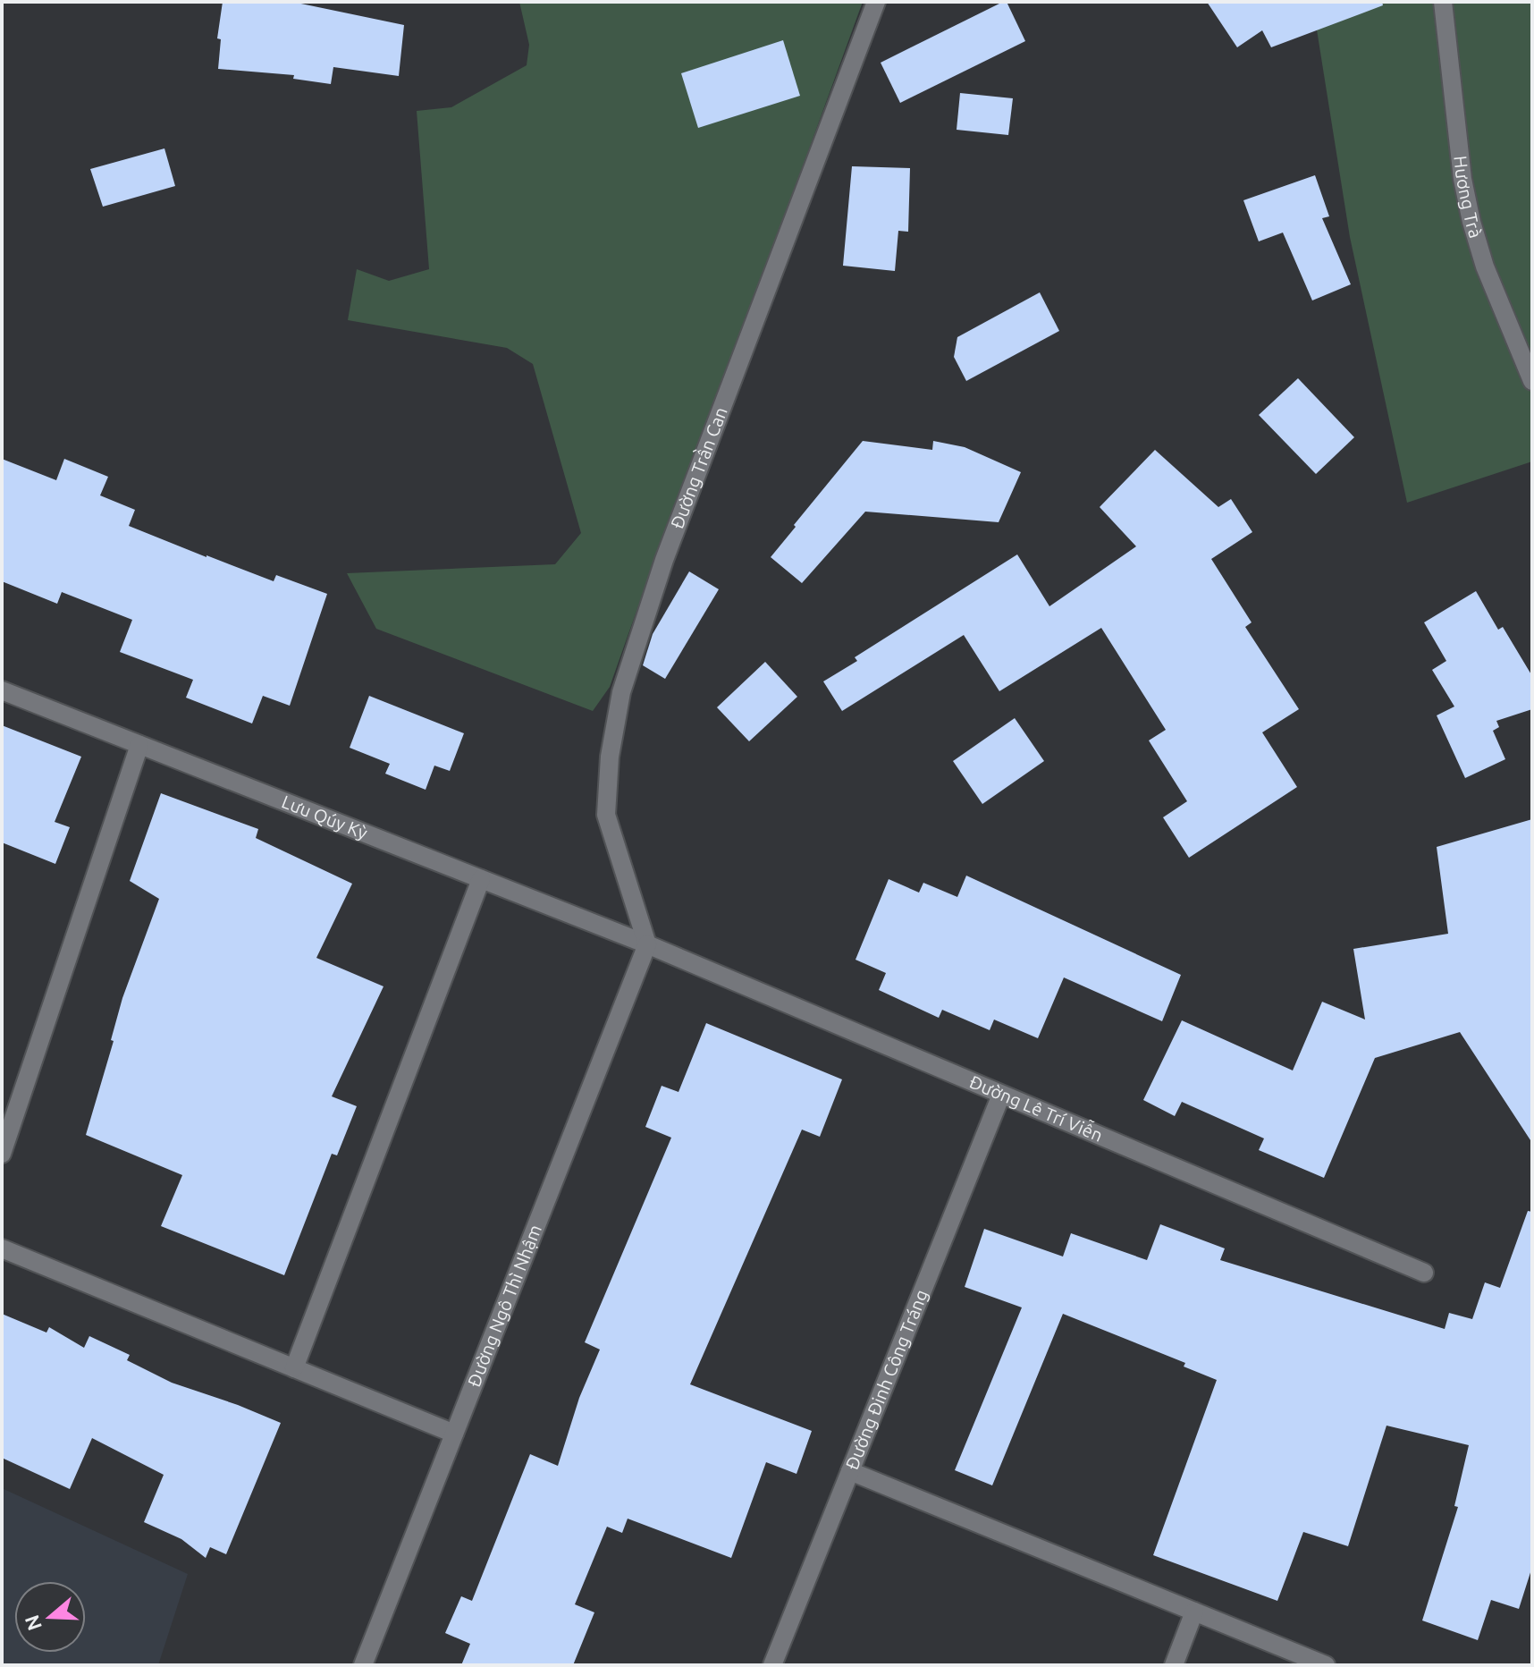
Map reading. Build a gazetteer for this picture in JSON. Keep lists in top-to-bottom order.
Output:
{
  "streets": {
    "street": [
      "Hương Trà",
      "Đường Trần Can",
      "Lưu Qúy Kỳ",
      "Đường Lê Trí Viễn",
      "Đường Ngô Thì Nhậm",
      "Đường Đinh Công Tráng"
    ]
  },
  "crossings": [
    ["Đường Trần Can", "Lưu Qúy Kỳ"],
    ["Đường Trần Can", "Đường Lê Trí Viễn"],
    ["Đường Trần Can", "Đường Ngô Thì Nhậm"],
    ["Lưu Qúy Kỳ", "Đường Lê Trí Viễn"],
    ["Lưu Qúy Kỳ", "Đường Ngô Thì Nhậm"],
    ["Đường Lê Trí Viễn", "Đường Ngô Thì Nhậm"],
    ["Đường Lê Trí Viễn", "Đường Đinh Công Tráng"]
  ],
  "north": "left"
}
